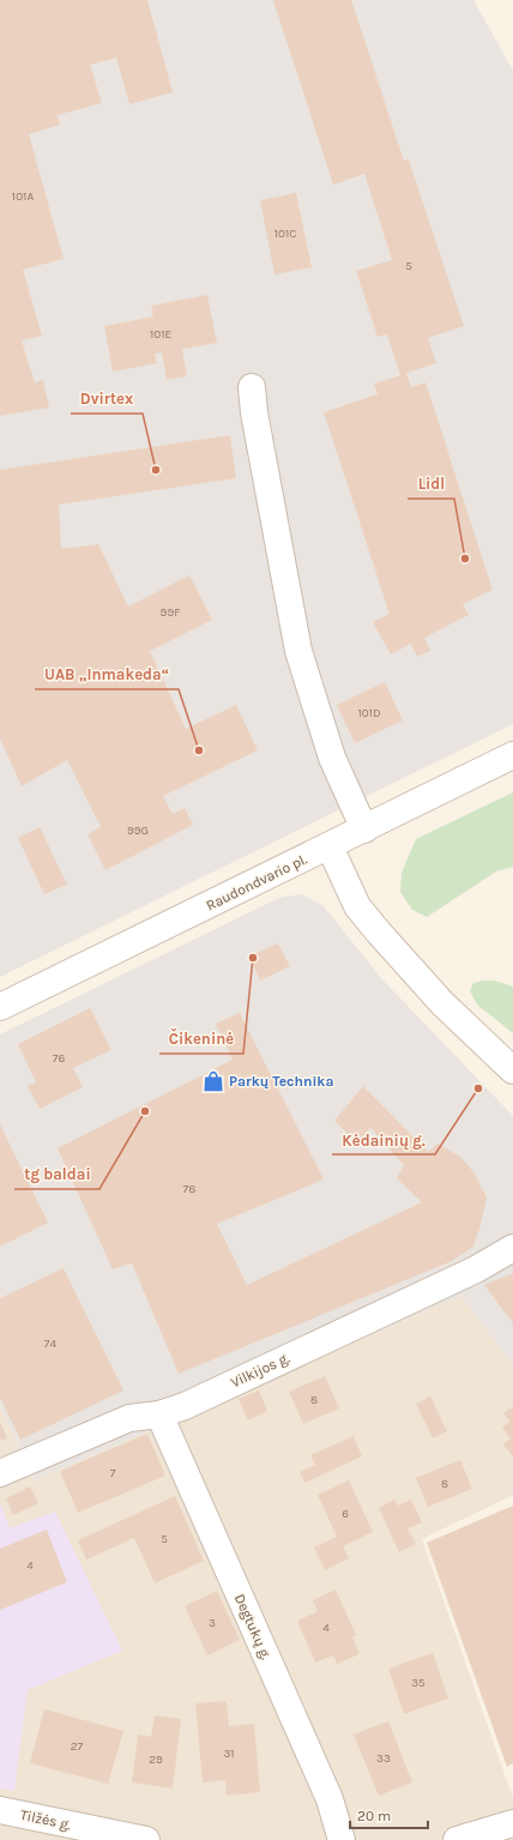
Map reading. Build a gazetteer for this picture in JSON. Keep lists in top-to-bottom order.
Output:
{
  "streets": {
    "street": [
      "Raudondvario pl.",
      "Vilkijos g.",
      "Degtukų g.",
      "Tilžės g."
    ]
  },
  "crossings": [
    ["Vilkijos g.", "Degtukų g."]
  ],
  "places": {
    "other": [
      "Dvirtex",
      "Lidl",
      "UAB „Inmakeda“",
      "Čikeninė",
      "Kėdainių g.",
      "tg baldai"
    ],
    "shop": ["Parkų Technika"]
  },
  "house_numbers": [
    "101A",
    "101C",
    "5",
    "101E",
    "99F",
    "101D",
    "99G",
    "76",
    "78",
    "74",
    "8",
    "7",
    "8",
    "6",
    "5",
    "4",
    "3",
    "4",
    "35",
    "27",
    "31",
    "33",
    "29"
  ],
  "scale_bar": "20 m"
}
